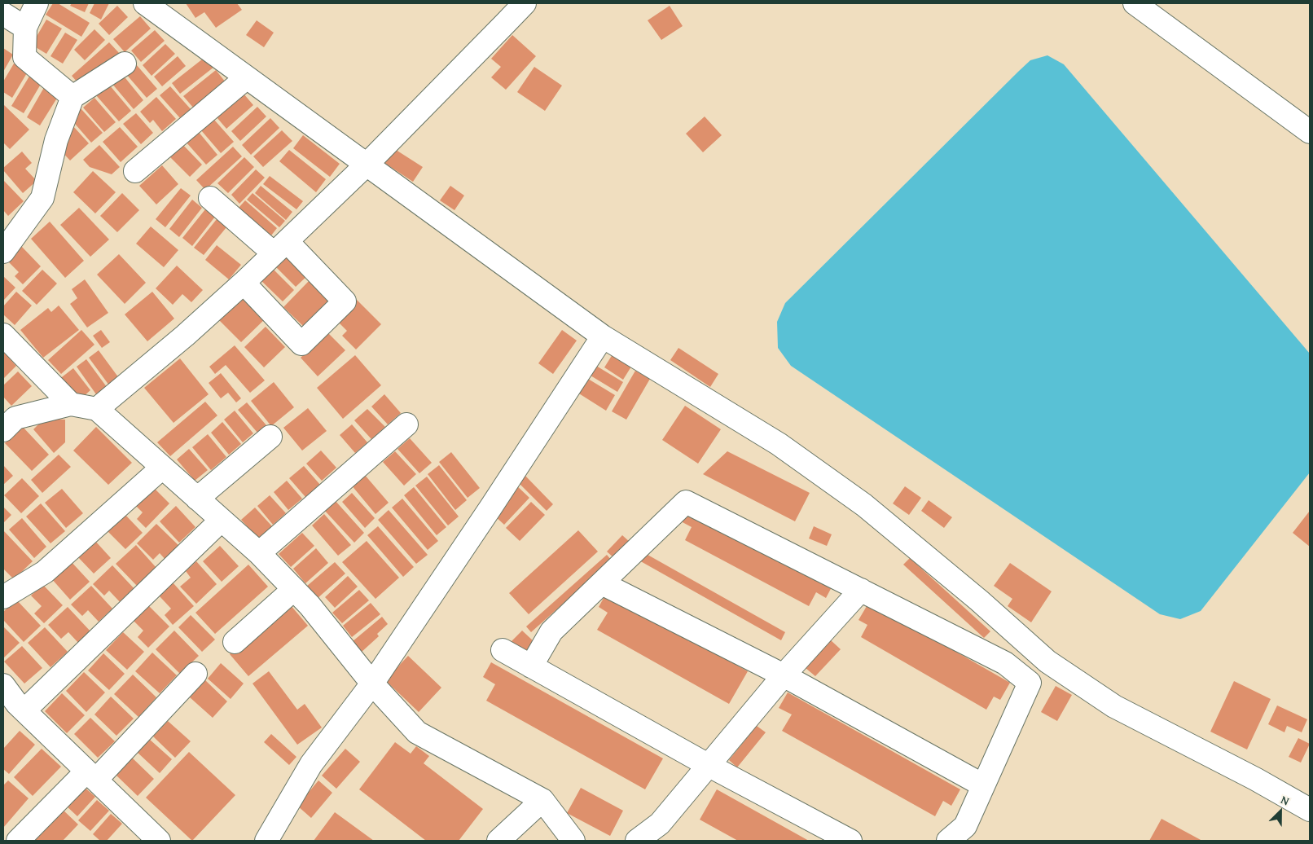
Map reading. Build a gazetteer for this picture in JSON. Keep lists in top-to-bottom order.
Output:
{
  "north": "top right"
}
